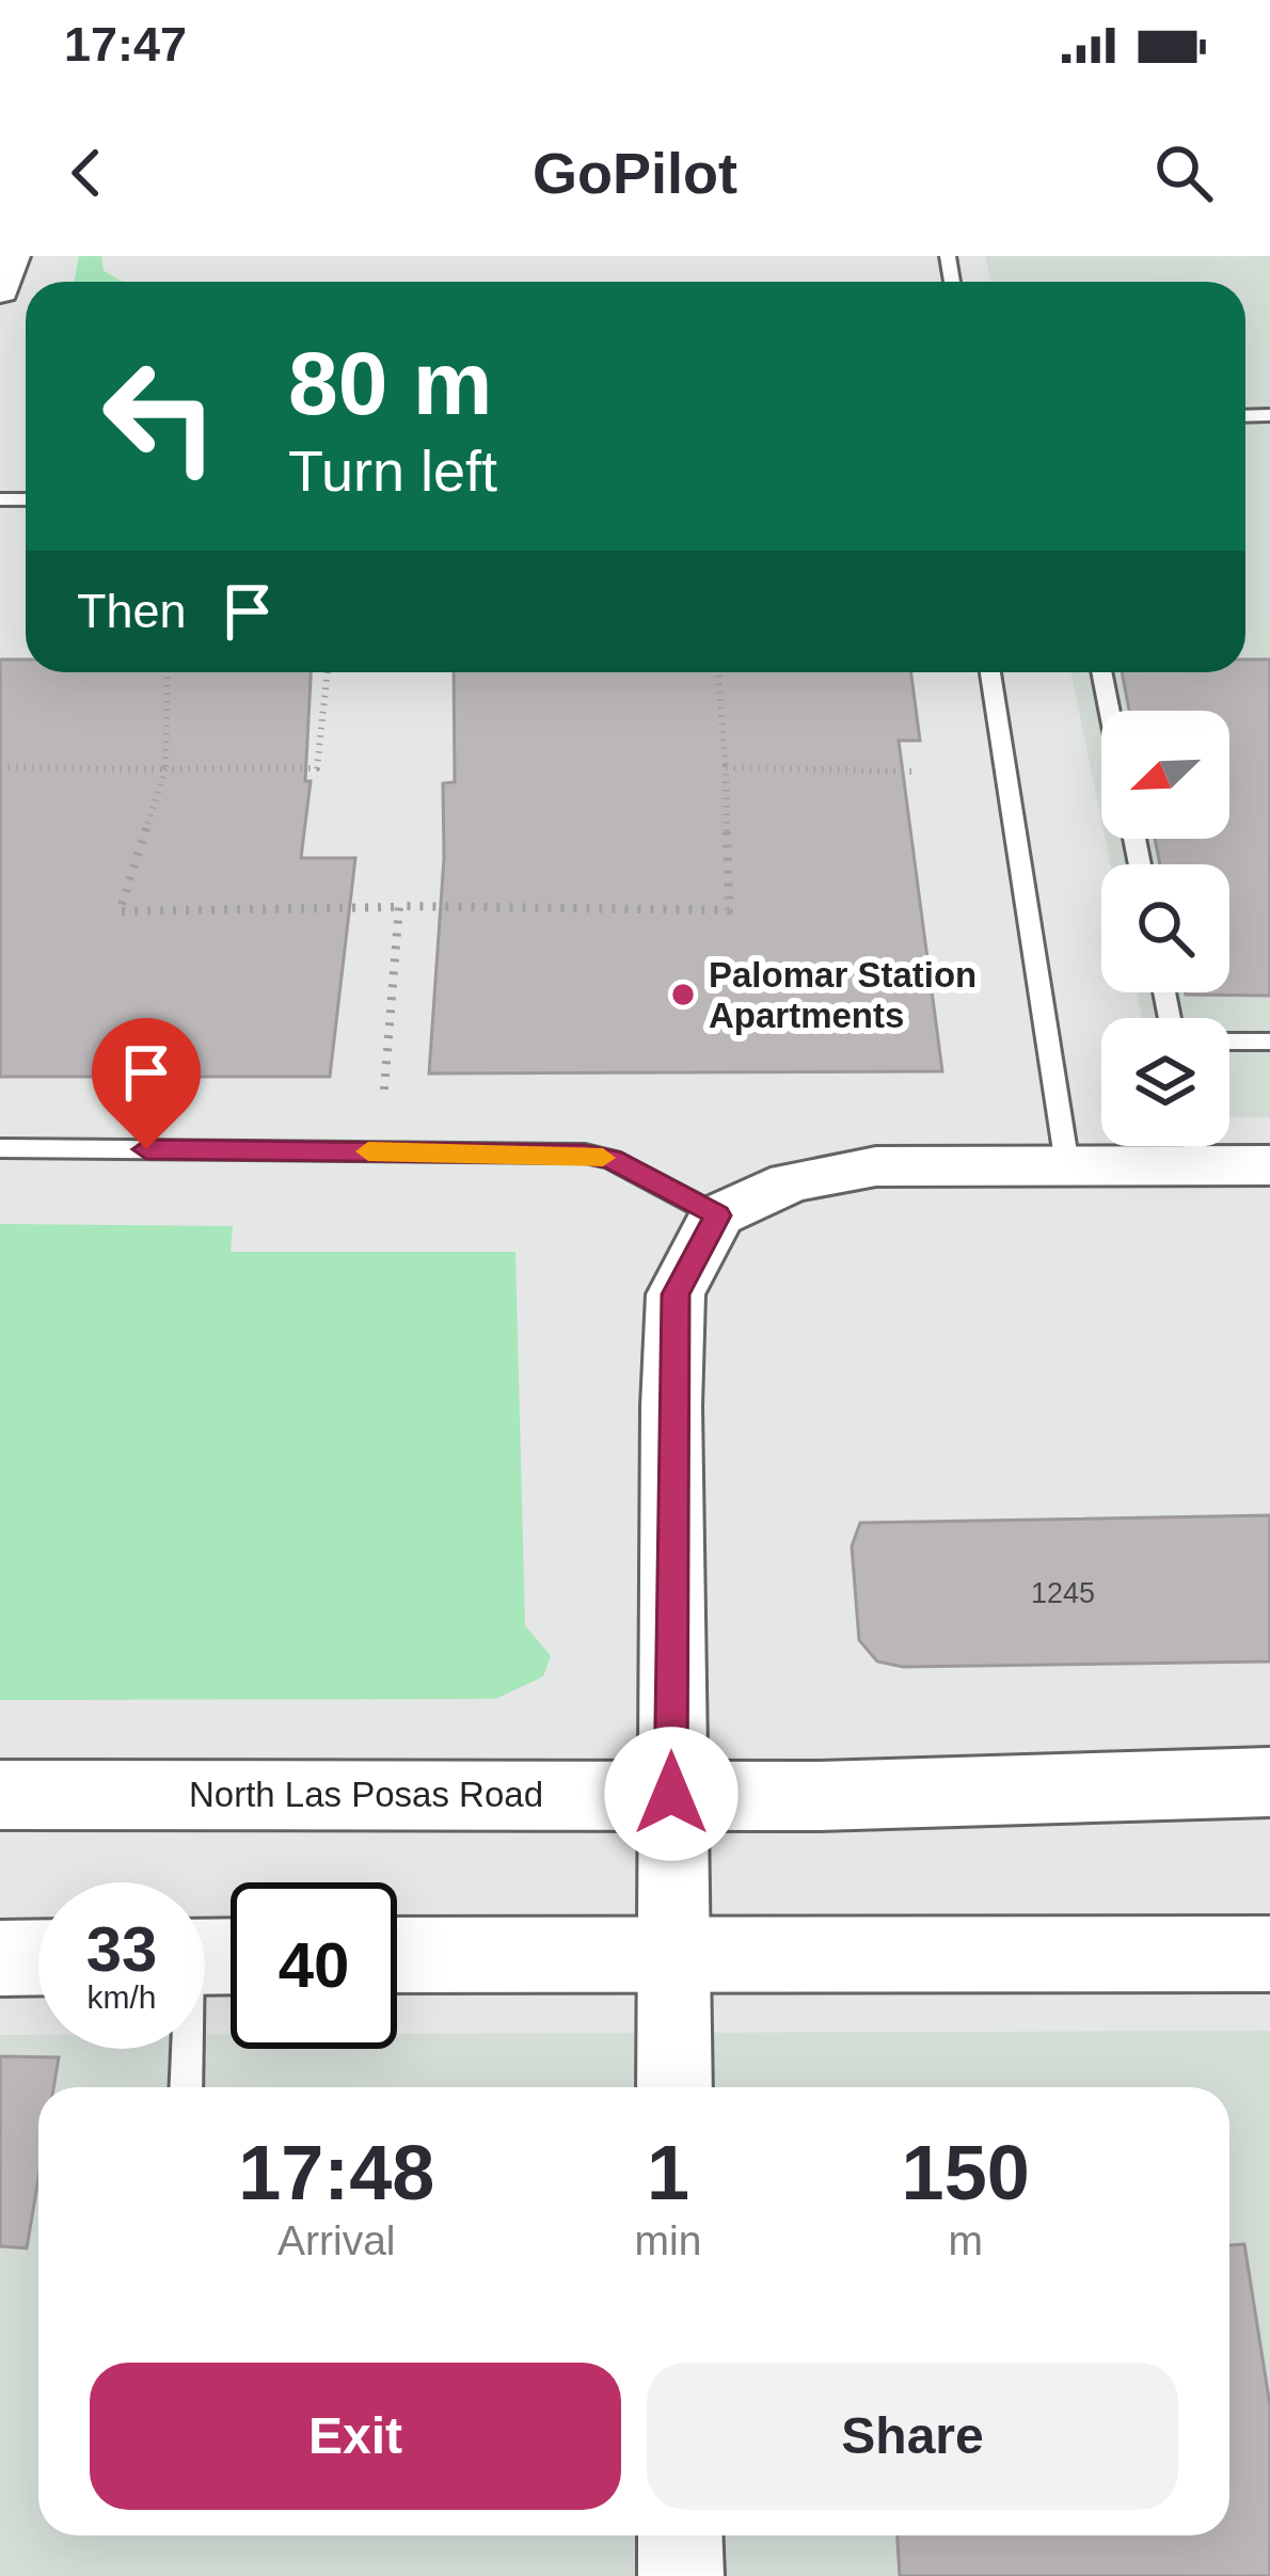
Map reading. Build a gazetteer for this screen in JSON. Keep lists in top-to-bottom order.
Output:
{
  "streets": {
    "main road": ["North Las Posas Road"]
  },
  "places": ["Palomar Station Apartments"],
  "house_numbers": ["1245"],
  "north": "bottom left",
  "page": {
    "status": "17:47",
    "header": "GoPilot",
    "turn": ["80 m", "Turn left"],
    "then": "Then",
    "speed": "33 km/h",
    "limit": "40",
    "eta": [
      "17:48",
      "Arrival",
      "1",
      "min",
      "150",
      "m"
    ],
    "buttons": ["Exit", "Share"]
  }
}
